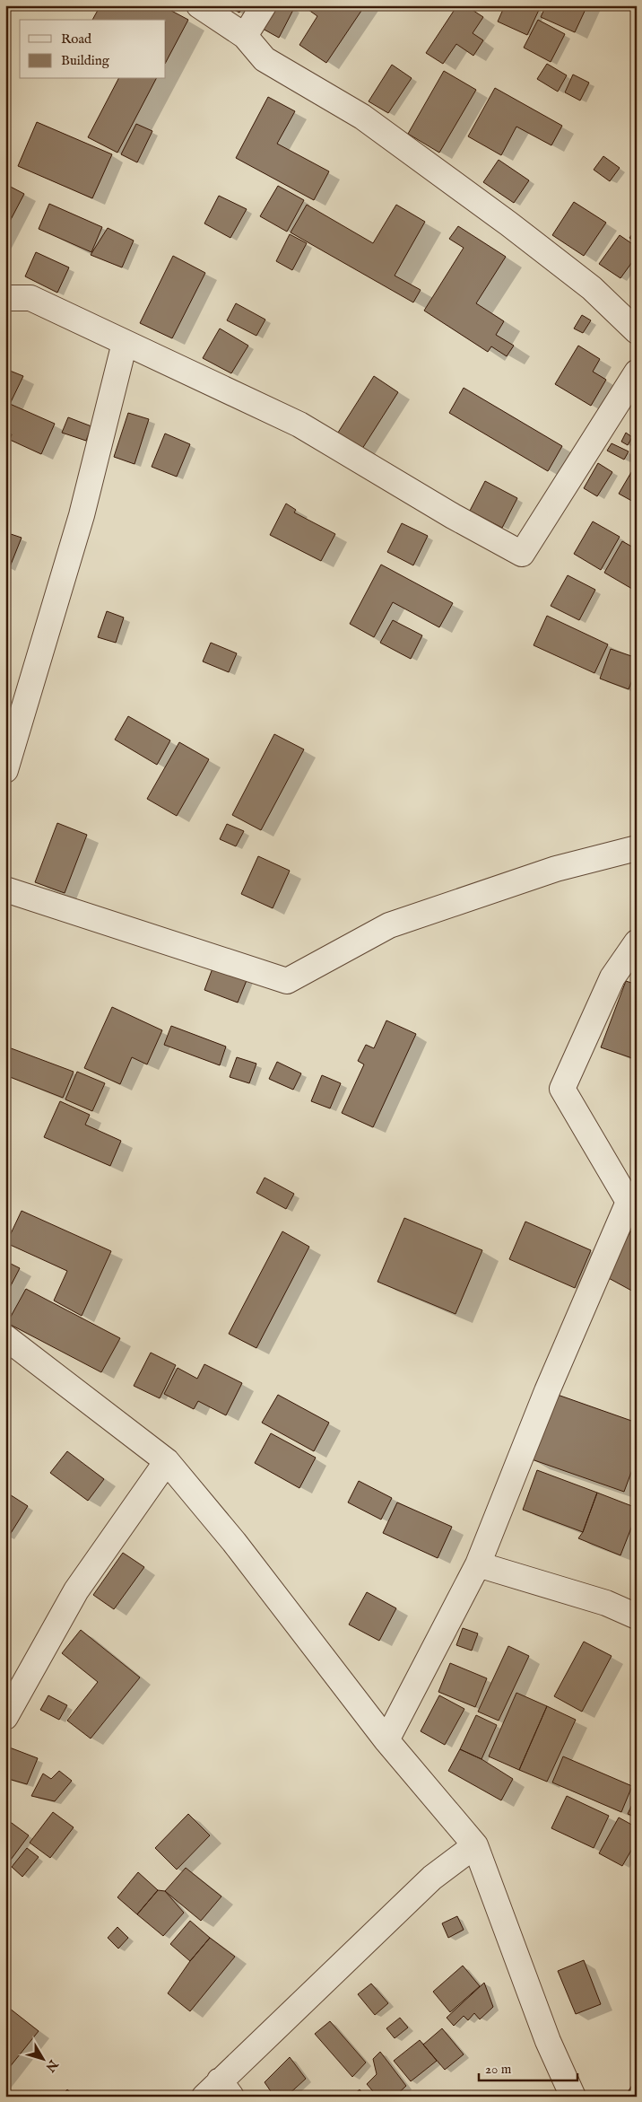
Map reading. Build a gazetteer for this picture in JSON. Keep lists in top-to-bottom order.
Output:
{
  "legend": ["Road", "Building"],
  "scale_bar": "20 m",
  "north": "bottom right"
}
